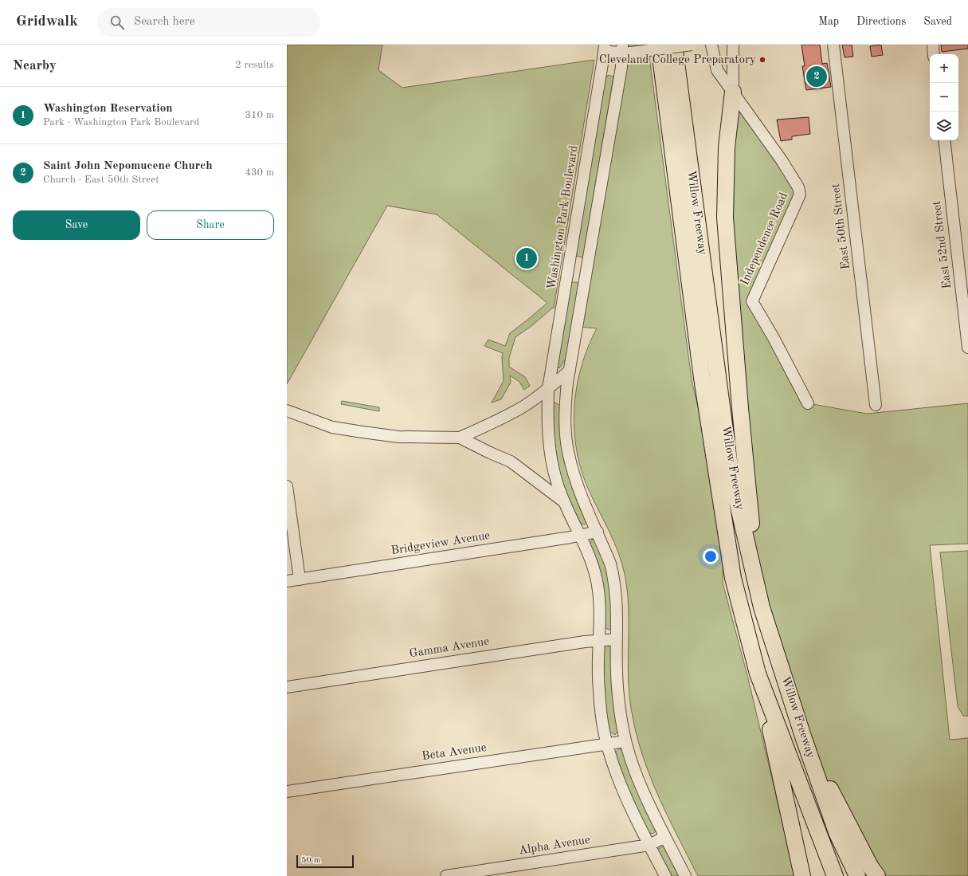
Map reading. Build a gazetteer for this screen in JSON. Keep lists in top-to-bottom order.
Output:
{
  "streets": {
    "highway": ["Willow Freeway"],
    "street": [
      "Washington Park Boulevard",
      "East 50th Street",
      "Independence Road",
      "East 52nd Street",
      "Bridgeview Avenue",
      "Gamma Avenue",
      "Beta Avenue",
      "Alpha Avenue"
    ]
  },
  "crossings": [
    ["Washington Park Boulevard", "Bridgeview Avenue"],
    ["Washington Park Boulevard", "Gamma Avenue"],
    ["Washington Park Boulevard", "Beta Avenue"],
    ["Washington Park Boulevard", "Alpha Avenue"]
  ],
  "places": ["Cleveland College Preparatory"],
  "scale_bar": "50 m",
  "page": {
    "header": "Gridwalk",
    "search": "Search here",
    "nav": ["Map", "Directions", "Saved"],
    "heading": ["Nearby", "2 results"],
    "map_buttons": ["+", "−"],
    "pins": ["2", "1"],
    "list": [
      {
        "mark": "1",
        "name": "Washington Reservation",
        "note": "Park · Washington Park Boulevard",
        "value": "310 m"
      },
      {
        "mark": "2",
        "name": "Saint John Nepomucene Church",
        "note": "Church · East 50th Street",
        "value": "430 m"
      }
    ],
    "buttons": ["Save", "Share"],
    "scale": "50 m"
  }
}
